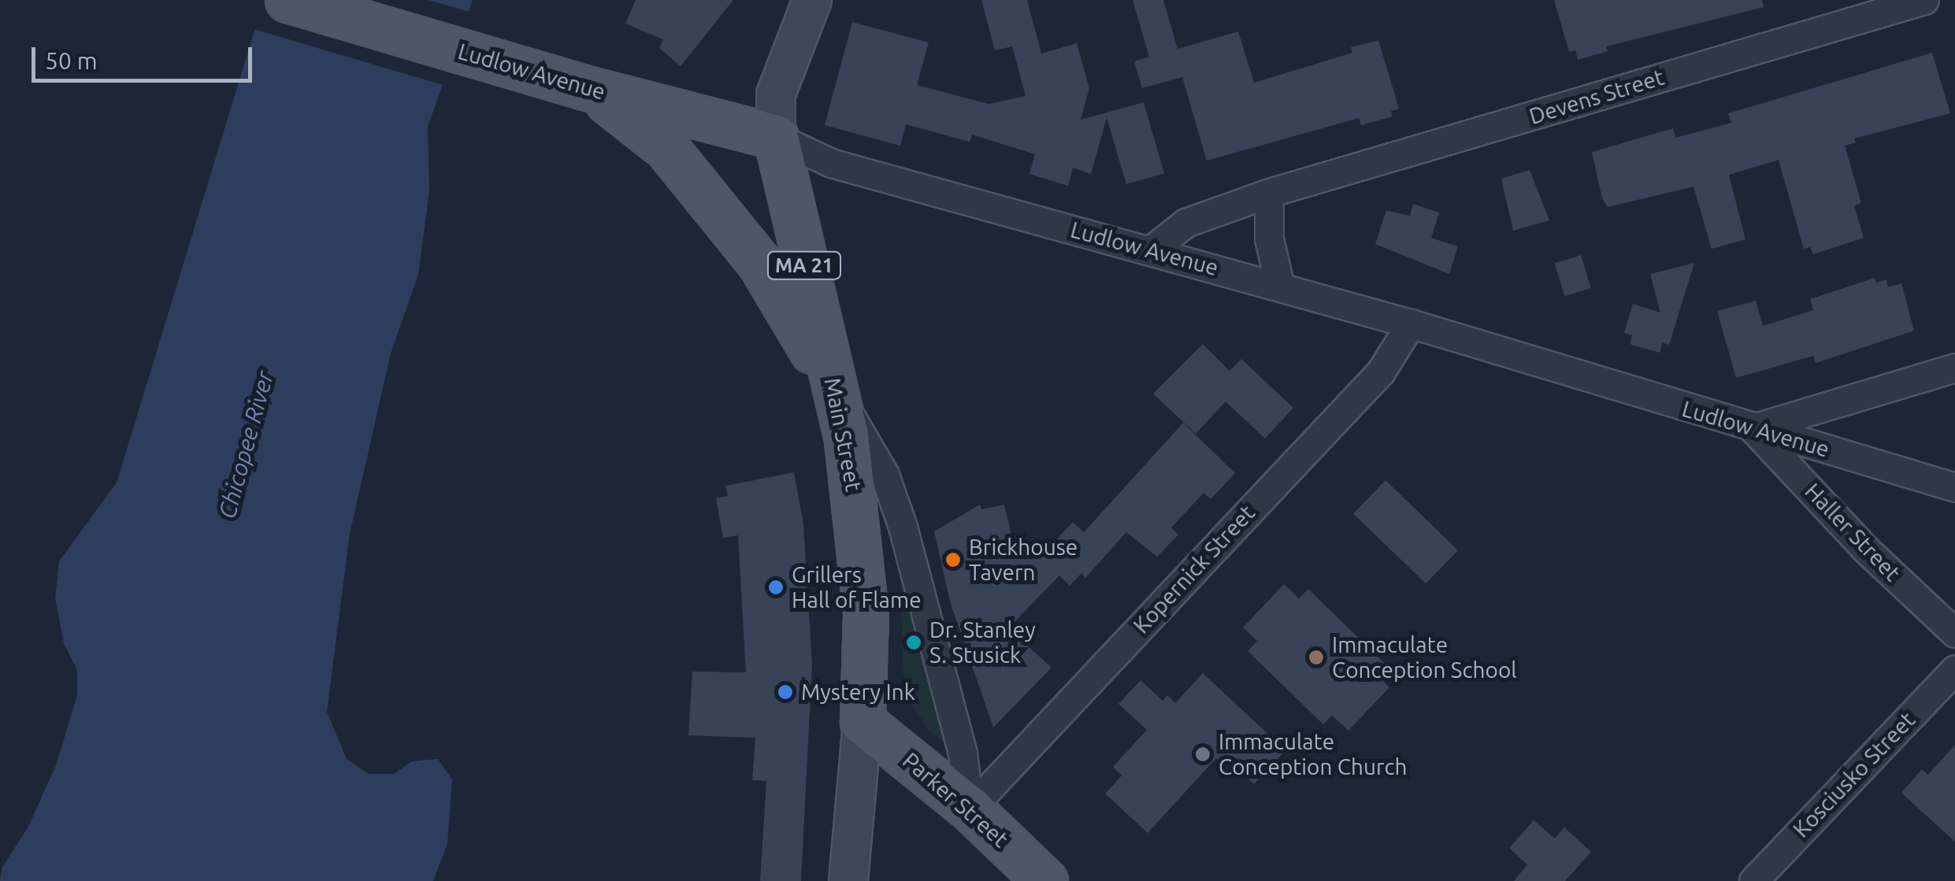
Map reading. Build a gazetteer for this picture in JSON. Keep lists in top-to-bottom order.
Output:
{
  "streets": {
    "main road": [
      "Ludlow Avenue",
      "MA 21",
      "Main Street",
      "Parker Street"
    ],
    "street": [
      "Devens Street",
      "Haller Street",
      "Kopernick Street",
      "Kosciusko Street"
    ]
  },
  "crossings": [
    ["Ludlow Avenue", "Devens Street"],
    ["Ludlow Avenue", "Main Street"],
    ["Ludlow Avenue", "Haller Street"],
    ["Ludlow Avenue", "Kopernick Street"],
    ["Main Street", "Parker Street"],
    ["Kopernick Street", "Parker Street"]
  ],
  "water": ["Chicopee River"],
  "places": [
    "Brickhouse Tavern",
    "Grillers Hall of Flame",
    "Dr. Stanley S. Stusick",
    "Immaculate Conception School",
    "Mystery Ink",
    "Immaculate Conception Church"
  ],
  "scale_bar": "50 m"
}
